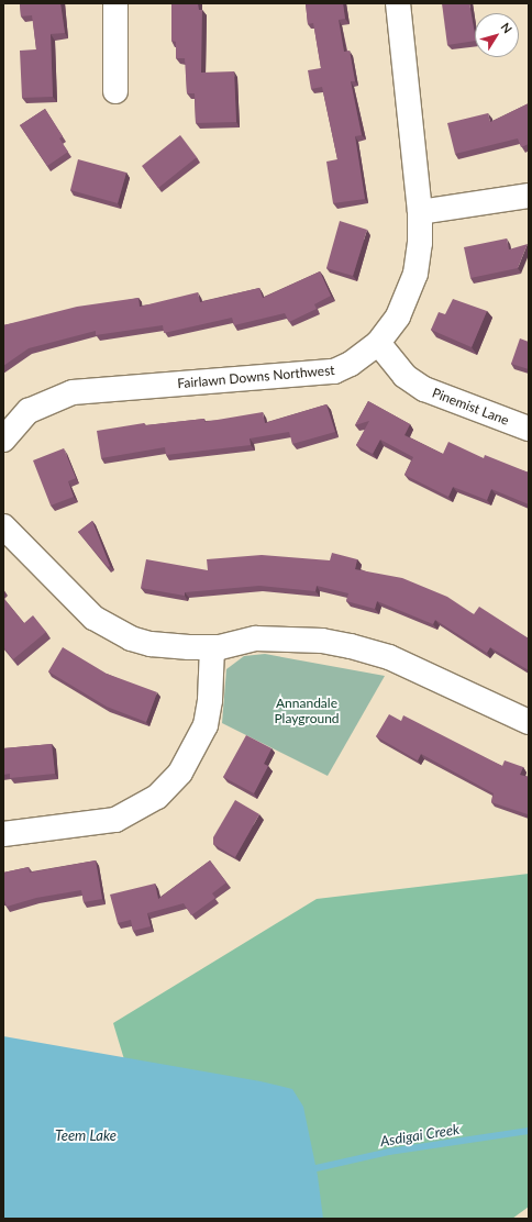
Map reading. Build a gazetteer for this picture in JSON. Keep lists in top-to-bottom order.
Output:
{
  "streets": {
    "street": ["Fairlawn Downs Northwest", "Pinemist Lane"]
  },
  "crossings": [
    ["Fairlawn Downs Northwest", "Pinemist Lane"]
  ],
  "water": ["Teem Lake", "Asdigai Creek"],
  "parks": ["Annandale Playground"],
  "north": "top right"
}
